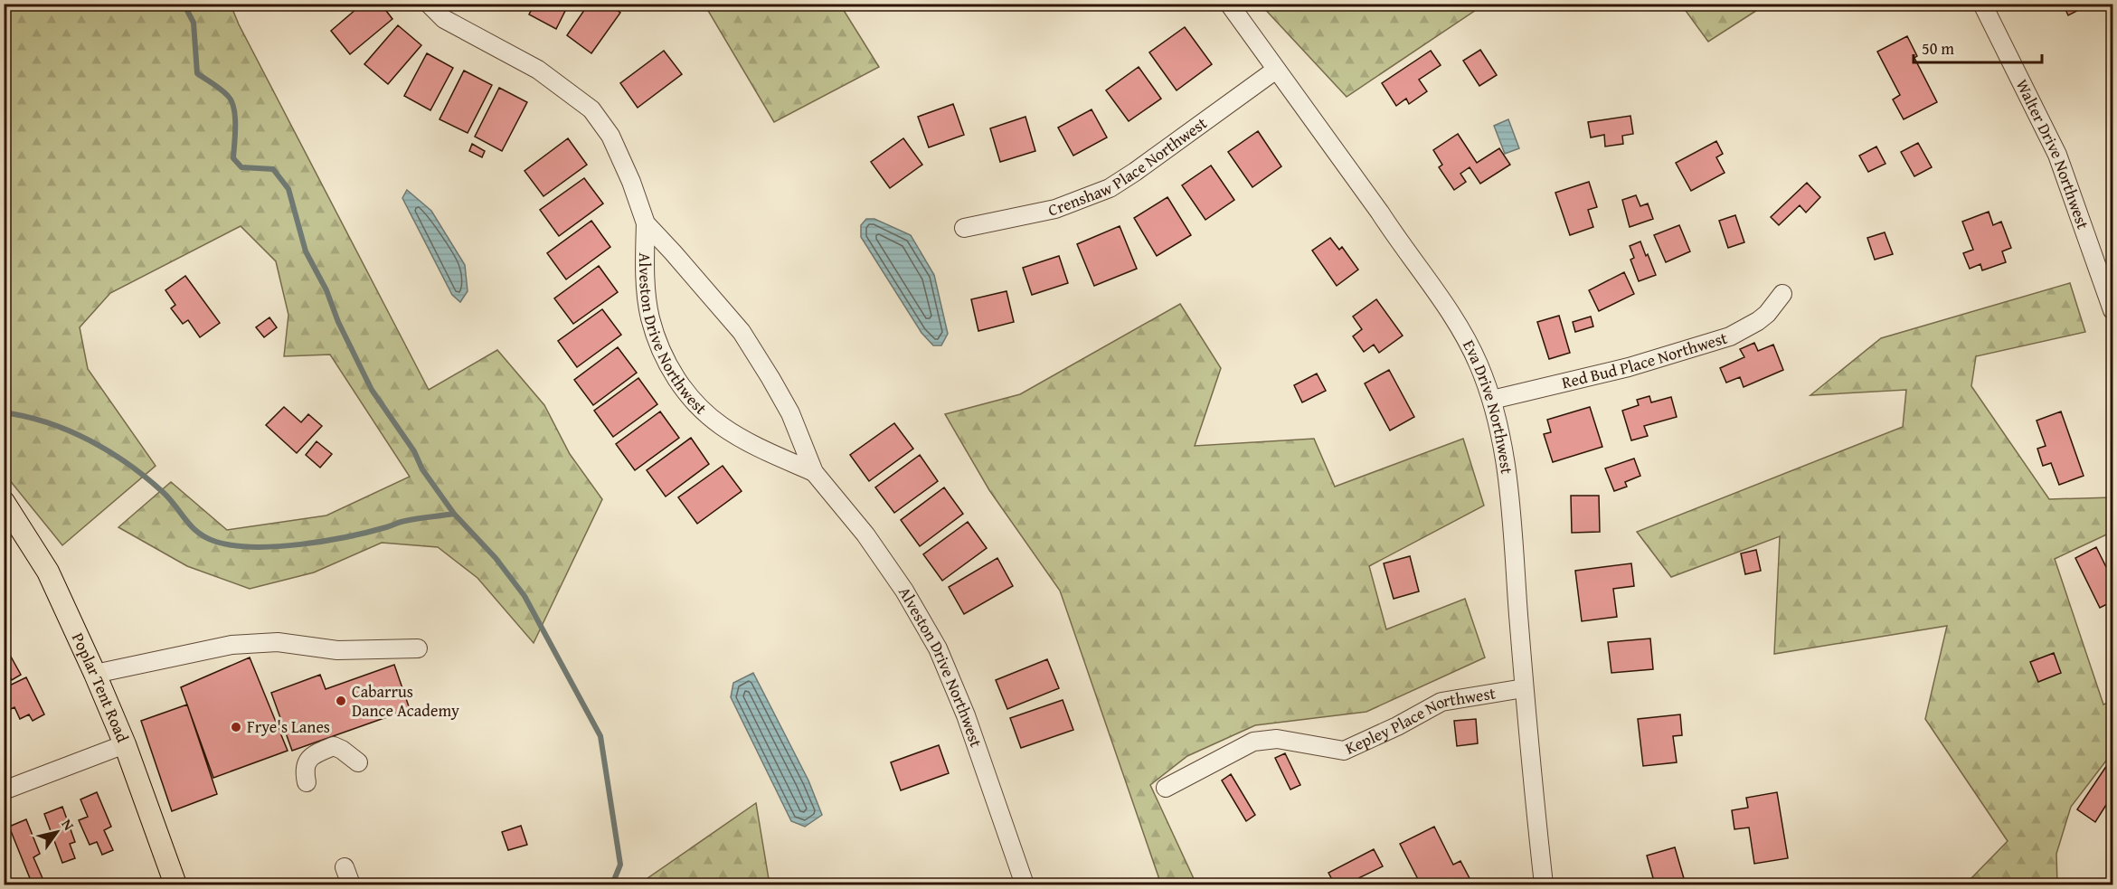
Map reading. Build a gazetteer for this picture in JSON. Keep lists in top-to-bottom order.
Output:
{
  "streets": {
    "main road": ["Poplar Tent Road"],
    "street": [
      "Walter Drive Northwest",
      "Crenshaw Place Northwest",
      "Alveston Drive Northwest",
      "Red Bud Place Northwest",
      "Eva Drive Northwest",
      "Kepley Place Northwest"
    ]
  },
  "crossings": [
    ["Crenshaw Place Northwest", "Eva Drive Northwest"],
    ["Red Bud Place Northwest", "Eva Drive Northwest"],
    ["Eva Drive Northwest", "Kepley Place Northwest"]
  ],
  "places": ["Cabarrus Dance Academy", "Frye's Lanes"],
  "scale_bar": "50 m",
  "north": "top right"
}
